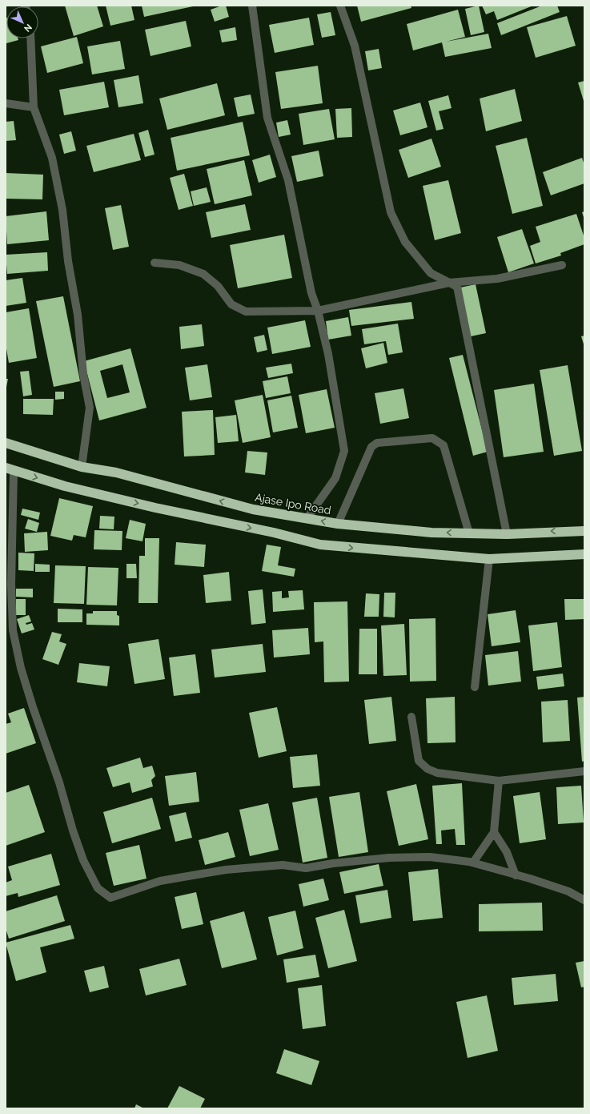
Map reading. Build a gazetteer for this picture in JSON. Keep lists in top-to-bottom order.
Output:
{
  "streets": {
    "highway": ["Ajase Ipo Road"]
  },
  "north": "bottom right"
}
